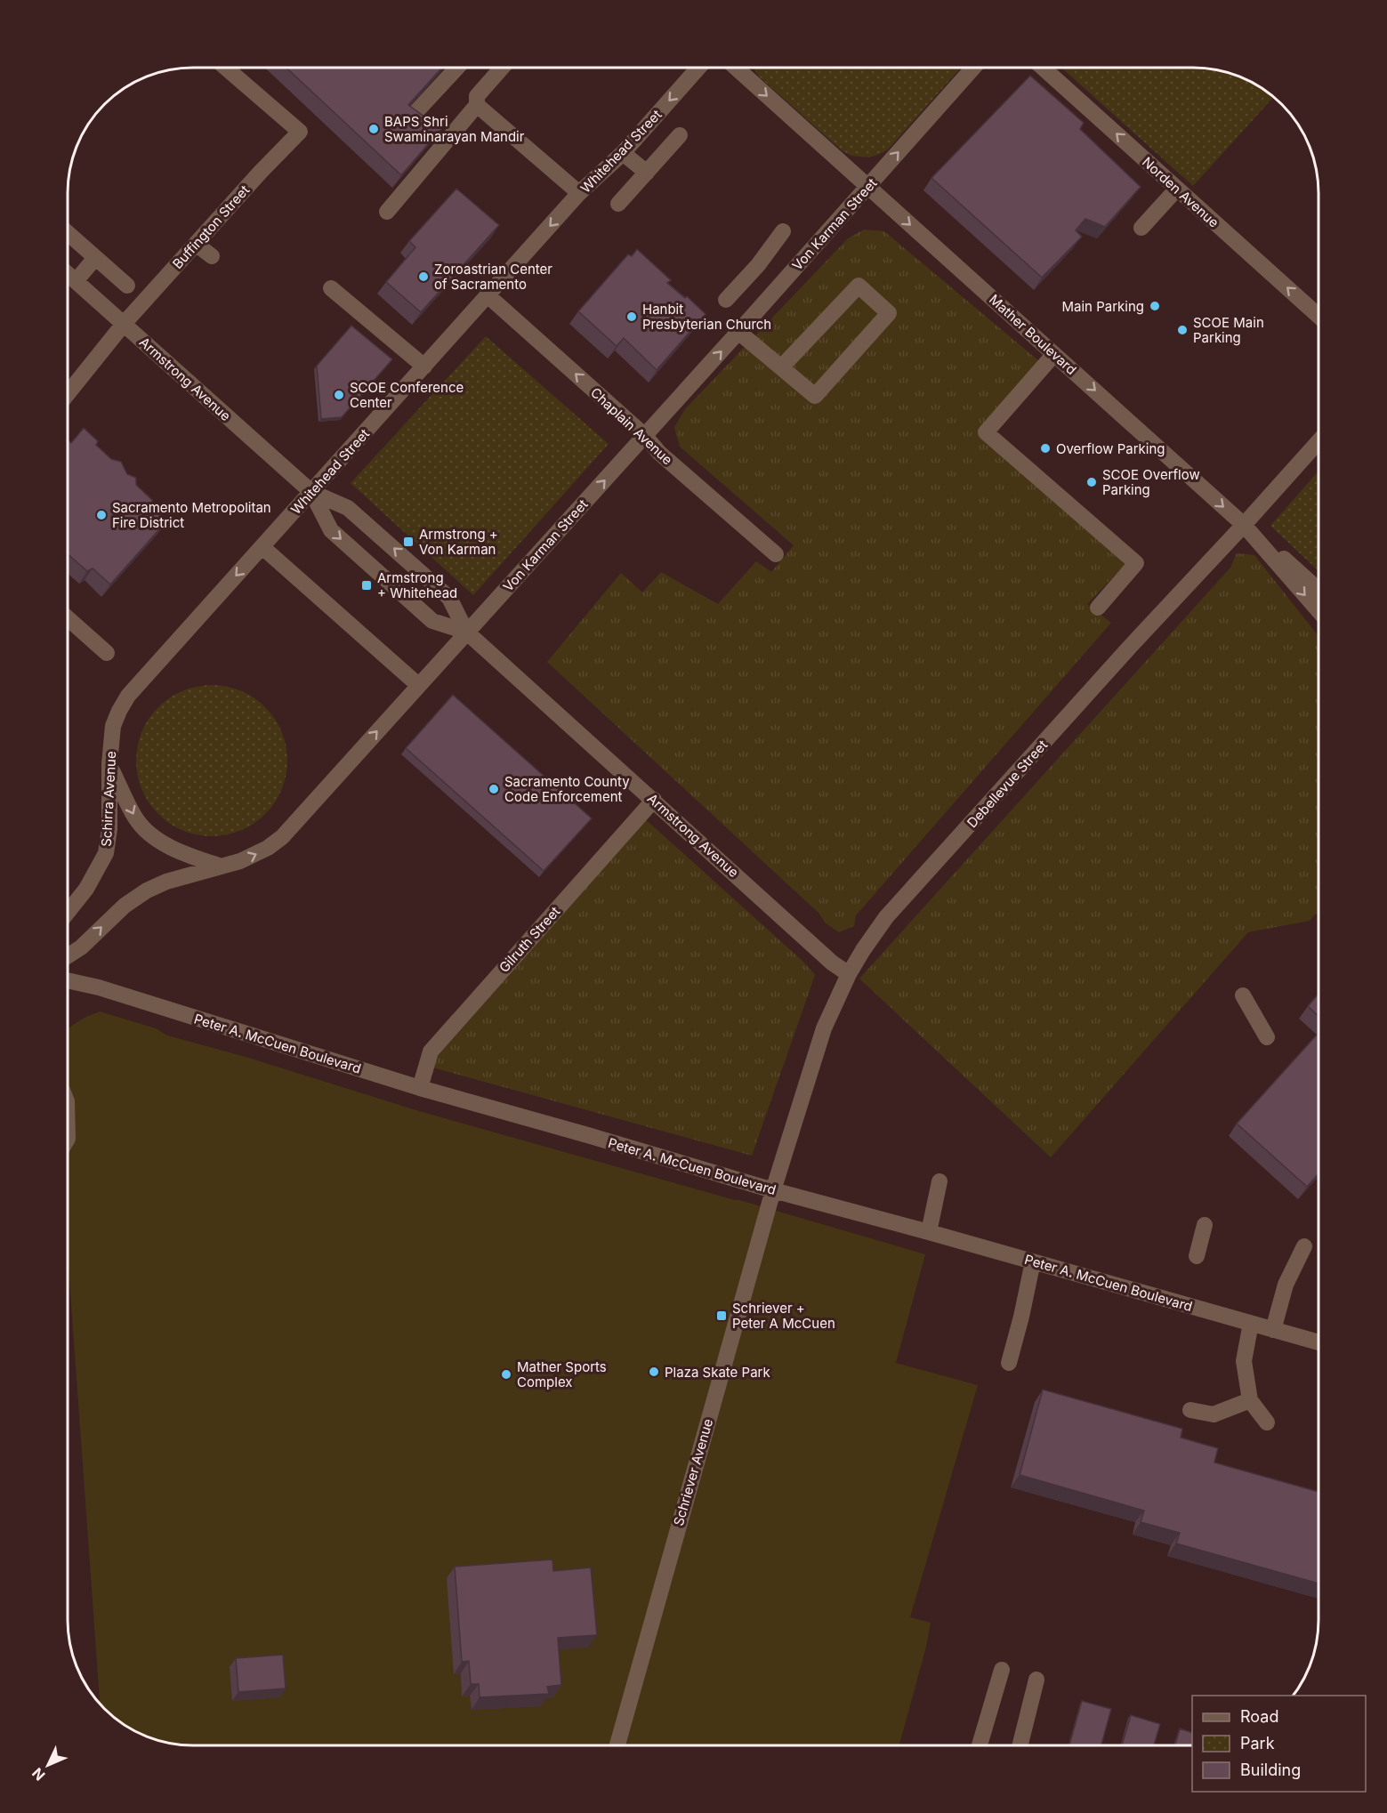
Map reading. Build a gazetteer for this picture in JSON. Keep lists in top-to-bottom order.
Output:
{
  "streets": {
    "street": [
      "Whitehead Street",
      "Norden Avenue",
      "Von Karman Street",
      "Buffington Street",
      "Mather Boulevard",
      "Armstrong Avenue",
      "Chaplain Avenue",
      "Debellevue Street",
      "Schirra Avenue",
      "Gilruth Street",
      "Peter A. McCuen Boulevard",
      "Schriever Avenue"
    ]
  },
  "crossings": [
    ["Whitehead Street", "Armstrong Avenue"],
    ["Whitehead Street", "Chaplain Avenue"],
    ["Whitehead Street", "Schirra Avenue"],
    ["Von Karman Street", "Mather Boulevard"],
    ["Von Karman Street", "Armstrong Avenue"],
    ["Von Karman Street", "Chaplain Avenue"],
    ["Buffington Street", "Armstrong Avenue"],
    ["Mather Boulevard", "Debellevue Street"],
    ["Armstrong Avenue", "Debellevue Street"],
    ["Armstrong Avenue", "Gilruth Street"],
    ["Debellevue Street", "Peter A. McCuen Boulevard"],
    ["Debellevue Street", "Schriever Avenue"],
    ["Gilruth Street", "Peter A. McCuen Boulevard"],
    ["Peter A. McCuen Boulevard", "Schriever Avenue"]
  ],
  "one_way": [
    "Norden Avenue",
    "Von Karman Street",
    "Mather Boulevard",
    "Chaplain Avenue"
  ],
  "places": {
    "other": [
      "BAPS Shri Swaminarayan Mandir",
      "Zoroastrian Center of Sacramento",
      "Main Parking",
      "Hanbit Presbyterian Church",
      "SCOE Main Parking",
      "SCOE Conference Center",
      "Overflow Parking",
      "SCOE Overflow Parking",
      "Sacramento Metropolitan Fire District",
      "Sacramento County Code Enforcement",
      "Plaza Skate Park",
      "Mather Sports Complex"
    ],
    "transit": ["Armstrong + Von Karman", "Armstrong + Whitehead", "Schriever + Peter A McCuen"]
  },
  "legend": ["Road", "Park", "Building"],
  "north": "bottom left"
}
